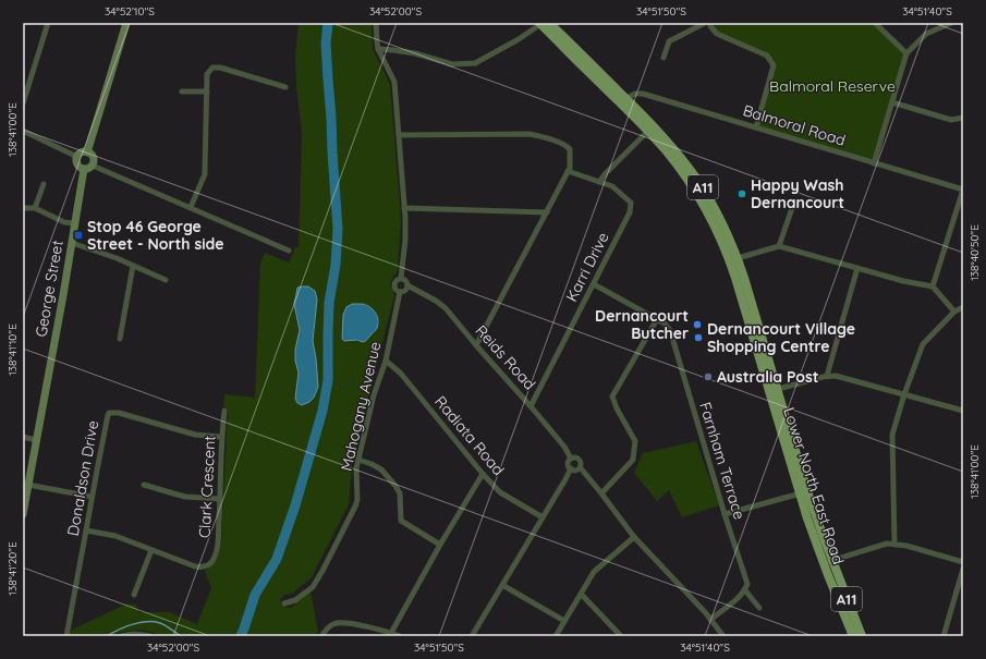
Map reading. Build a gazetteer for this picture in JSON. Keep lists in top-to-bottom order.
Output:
{
  "streets": {
    "main road": ["A11", "Lower North East Road"],
    "street": [
      "Balmoral Road",
      "Karri Drive",
      "George Street",
      "Reids Road",
      "Mahogany Avenue",
      "Radiata Road",
      "Farnham Terrace",
      "Donaldson Drive",
      "Clark Crescent"
    ]
  },
  "crossings": [
    ["Balmoral Road", "Lower North East Road"],
    ["Karri Drive", "Reids Road"],
    ["Karri Drive", "Farnham Terrace"],
    ["Reids Road", "Mahogany Avenue"],
    ["Mahogany Avenue", "Radiata Road"],
    ["Donaldson Drive", "Clark Crescent"]
  ],
  "parks": ["Balmoral Reserve"],
  "places": {
    "other": [
      "Happy Wash Dernancourt",
      "Dernancourt Butcher",
      "Dernancourt Village Shopping Centre",
      "Australia Post"
    ],
    "transit": ["Stop 46 George Street - North side"]
  },
  "coordinates": [
    "34°52'10\"S",
    "34°52'00\"S",
    "34°51'50\"S",
    "34°51'40\"S",
    "138°41'00\"E",
    "138°40'50\"E",
    "138°41'10\"E",
    "138°41'20\"E"
  ]
}
